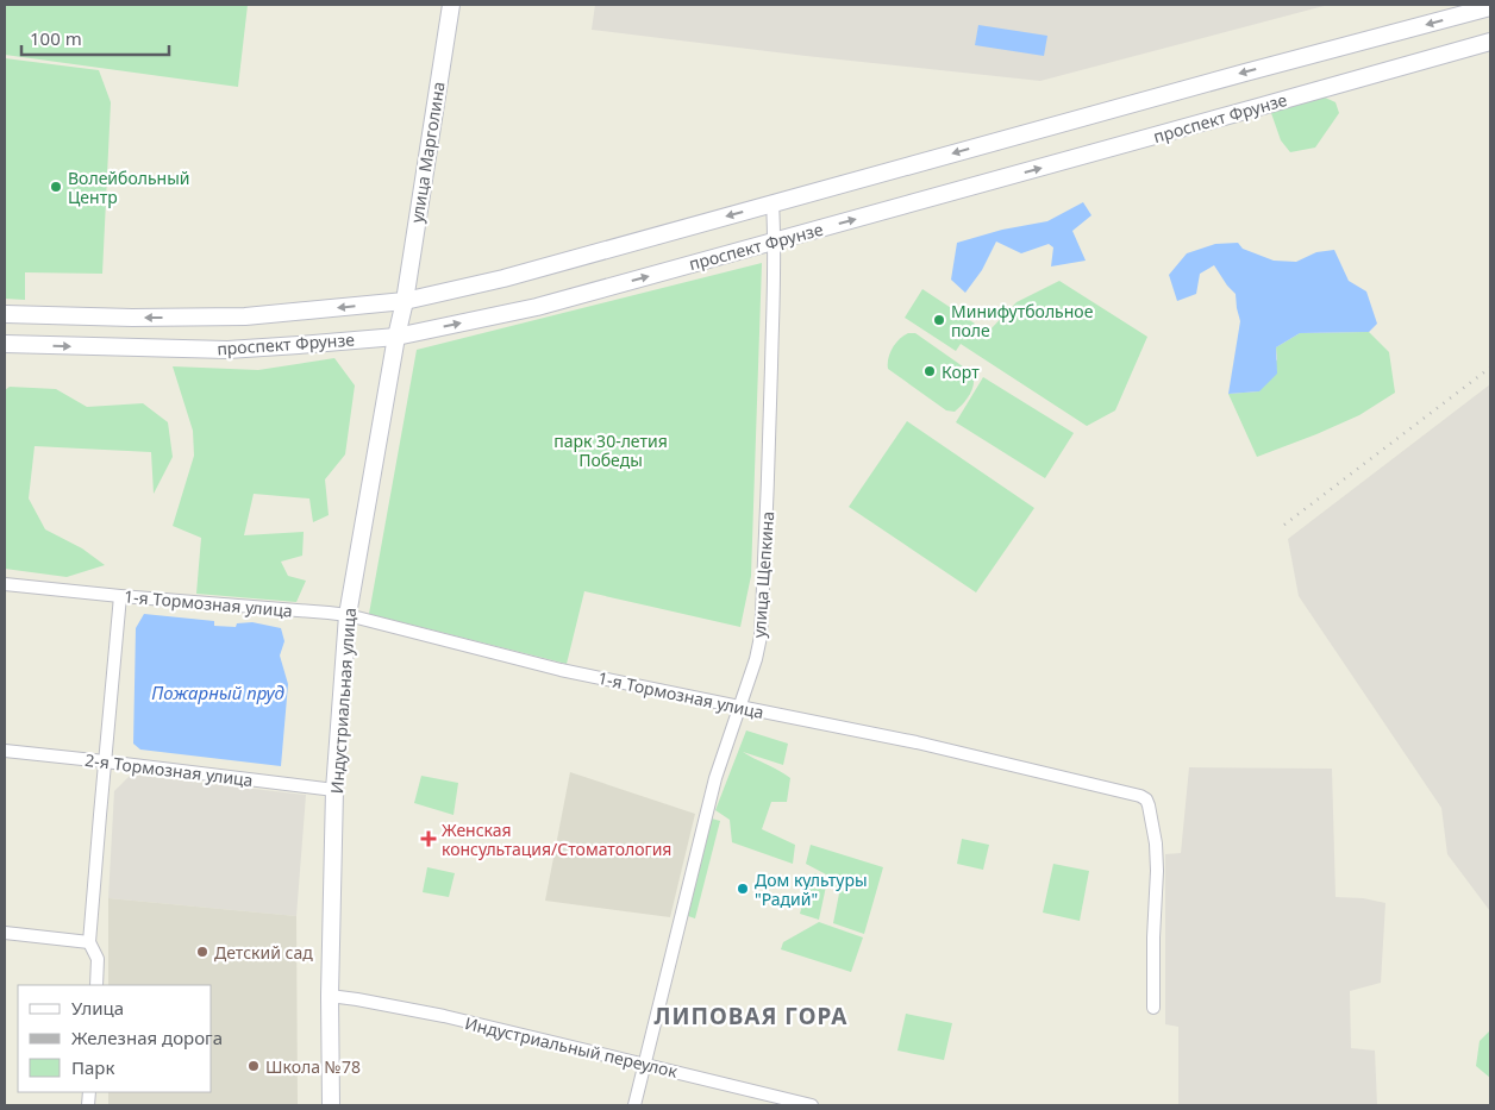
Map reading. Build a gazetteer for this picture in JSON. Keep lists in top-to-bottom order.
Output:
{
  "streets": {
    "main road": ["проспект Фрунзе", "улица Марголина", "Индустриальная улица"],
    "street": [
      "улица Щепкина",
      "1-я Тормозная улица",
      "2-я Тормозная улица",
      "Индустриальный переулок"
    ]
  },
  "crossings": [
    ["проспект Фрунзе", "улица Марголина"],
    ["проспект Фрунзе", "улица Щепкина"],
    ["проспект Фрунзе", "Индустриальная улица"],
    ["улица Марголина", "Индустриальная улица"],
    ["улица Щепкина", "1-я Тормозная улица"],
    ["улица Щепкина", "Индустриальный переулок"],
    ["1-я Тормозная улица", "Индустриальная улица"],
    ["Индустриальная улица", "2-я Тормозная улица"],
    ["Индустриальная улица", "Индустриальный переулок"]
  ],
  "districts": ["ЛИПОВАЯ ГОРА"],
  "water": ["Пожарный пруд"],
  "parks": ["парк 30-летия Победы"],
  "places": {
    "other": [
      "Волейбольный Центр",
      "Минифутбольное поле",
      "Корт",
      "Дом культуры \"Радий\"",
      "Детский сад",
      "Школа №78"
    ],
    "health": ["Женская консультация/Стоматология"]
  },
  "legend": ["Улица", "Железная дорога", "Парк"],
  "scale_bar": "100 m"
}
